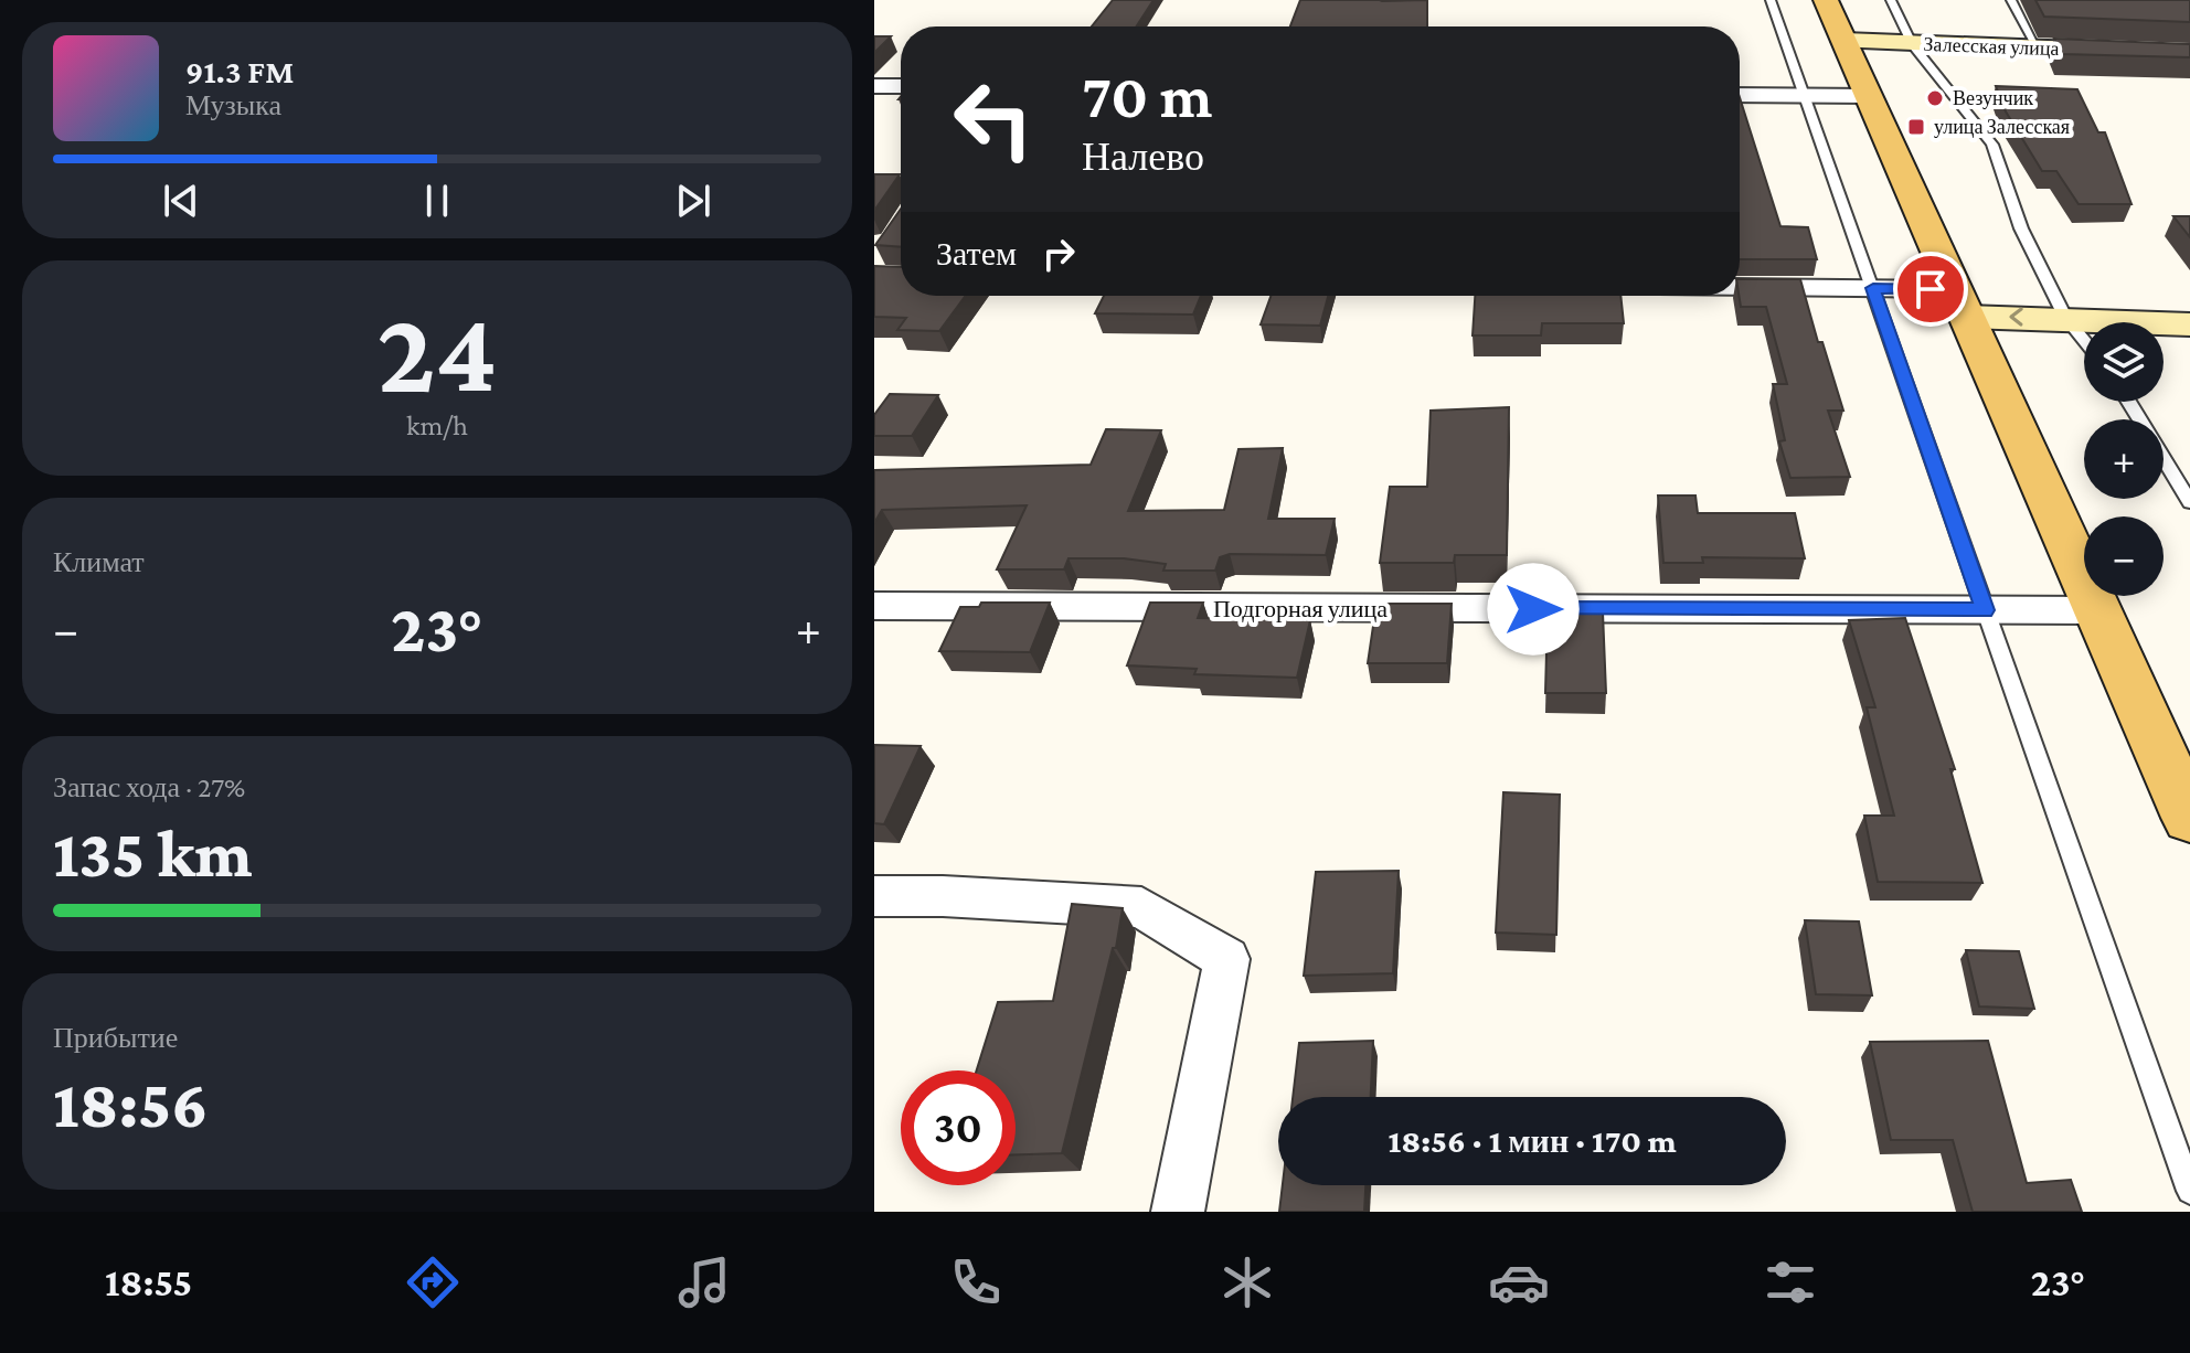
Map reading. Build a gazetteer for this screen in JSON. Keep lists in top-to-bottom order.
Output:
{
  "streets": {
    "main road": ["Залесская улица"],
    "street": ["Подгорная улица"]
  },
  "places": {
    "other": ["Везунчик"],
    "transit": ["улица Залесская"]
  },
  "page": {
    "turn": ["70 m", "Налево"],
    "song": ["91.3 FM", "Музыка"],
    "then": "Затем",
    "tile": [
      ["24", "km/h"],
      "Климат",
      ["Запас хода · 27%", "135 km"],
      ["Прибытие", "18:56"]
    ],
    "map_buttons": ["+", "−"],
    "heat": ["−", "23°", "+"],
    "limit": "30",
    "trip": "18:56 · 1 мин · 170 m",
    "tabs": ["18:55", "23°"]
  }
}
